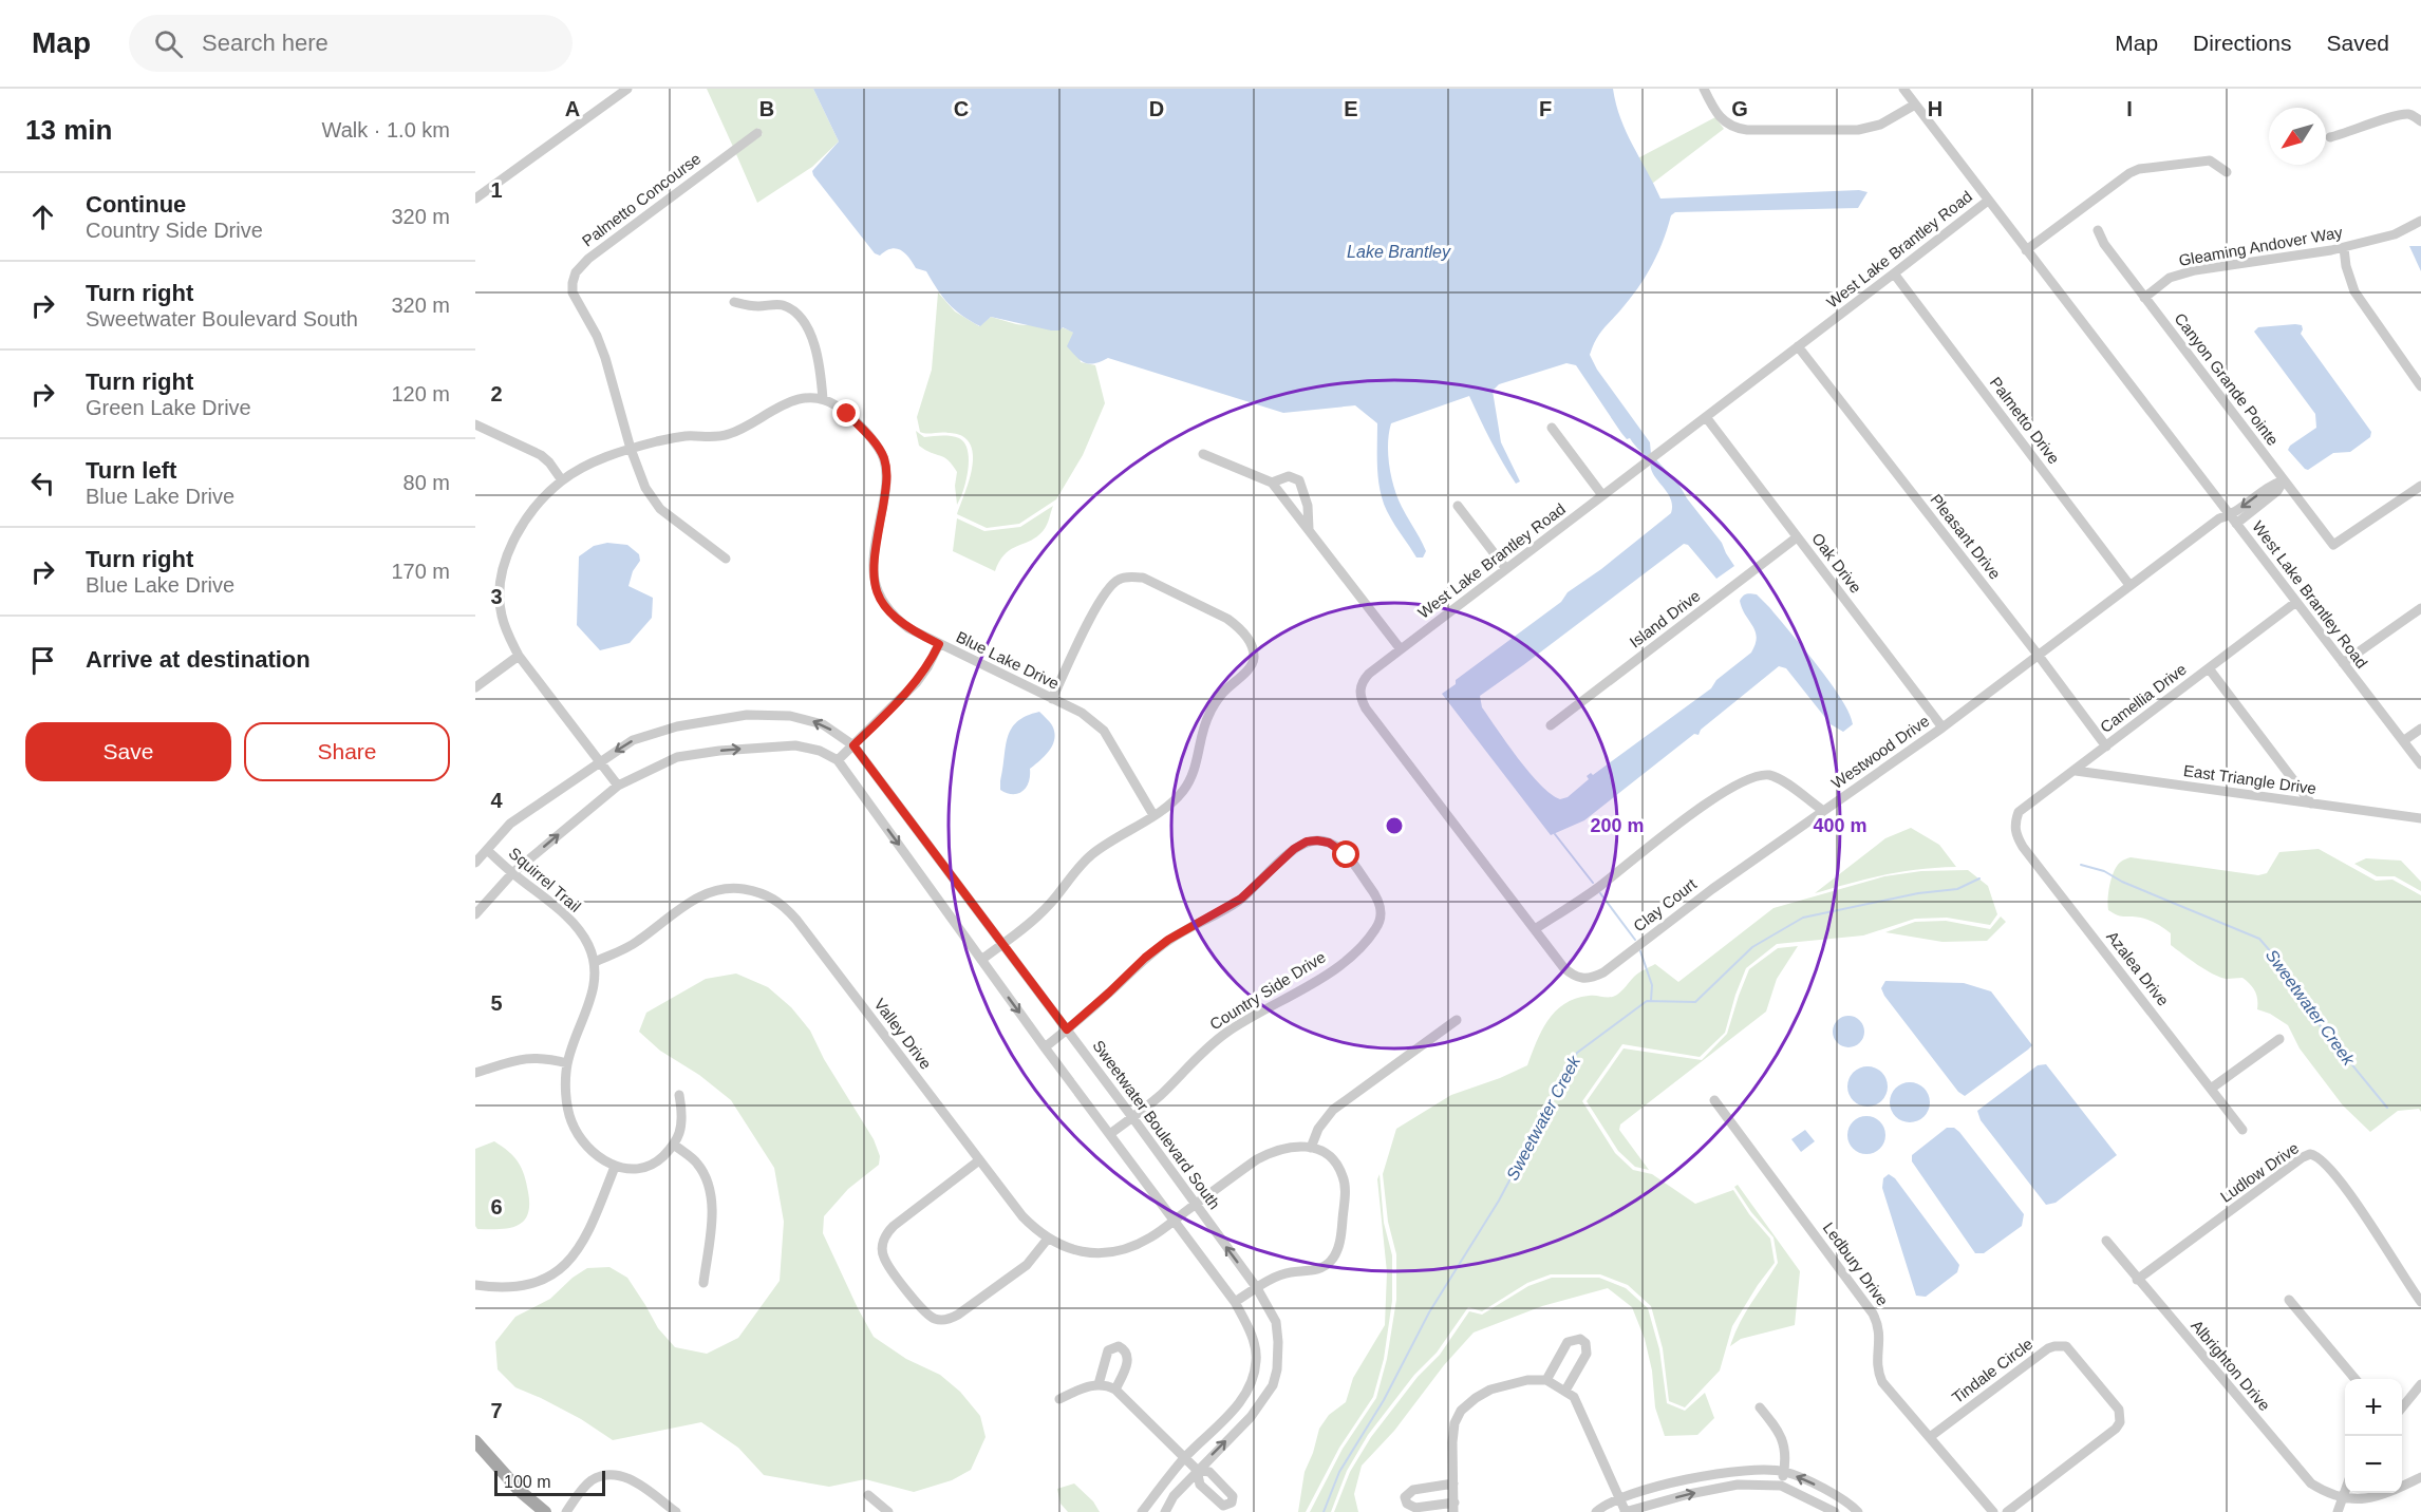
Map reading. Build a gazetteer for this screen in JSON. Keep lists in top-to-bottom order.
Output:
{
  "streets": {
    "street": [
      "Palmetto Concourse",
      "Gleaming Andover Way",
      "West Lake Brantley Road",
      "Canyon Grande Pointe",
      "Palmetto Drive",
      "Pleasant Drive",
      "Oak Drive",
      "Island Drive",
      "Blue Lake Drive",
      "Camellia Drive",
      "Westwood Drive",
      "East Triangle Drive",
      "Squirrel Trail",
      "Clay Court",
      "Azalea Drive",
      "Country Side Drive",
      "Valley Drive",
      "Sweetwater Boulevard South",
      "Ludlow Drive",
      "Ledbury Drive",
      "Albrighton Drive",
      "Tindale Circle"
    ]
  },
  "crossings": [
    ["Gleaming Andover Way", "Canyon Grande Pointe"],
    ["West Lake Brantley Road", "Palmetto Drive"],
    ["West Lake Brantley Road", "Pleasant Drive"],
    ["West Lake Brantley Road", "Oak Drive"],
    ["West Lake Brantley Road", "Camellia Drive"],
    ["West Lake Brantley Road", "Westwood Drive"],
    ["West Lake Brantley Road", "Clay Court"],
    ["Canyon Grande Pointe", "Westwood Drive"],
    ["Palmetto Drive", "Westwood Drive"],
    ["Pleasant Drive", "Camellia Drive"],
    ["Pleasant Drive", "Westwood Drive"],
    ["Oak Drive", "Island Drive"],
    ["Oak Drive", "Westwood Drive"],
    ["Camellia Drive", "East Triangle Drive"],
    ["Camellia Drive", "Azalea Drive"],
    ["Westwood Drive", "Clay Court"],
    ["Squirrel Trail", "Valley Drive"],
    ["Squirrel Trail", "Sweetwater Boulevard South"],
    ["Country Side Drive", "Sweetwater Boulevard South"],
    ["Valley Drive", "Sweetwater Boulevard South"],
    ["Ludlow Drive", "Albrighton Drive"],
    ["Ledbury Drive", "Tindale Circle"]
  ],
  "water": ["Lake Brantley", "Sweetwater Creek"],
  "scale_bar": "100 m",
  "north": "bottom left",
  "page": {
    "header": "Map",
    "search": "Search here",
    "nav": ["Map", "Directions", "Saved"],
    "heading": ["13 min", "Walk · 1.0 km"],
    "list": [
      ["Continue", "Country Side Drive", "320 m"],
      ["Turn right", "Sweetwater Boulevard South", "320 m"],
      ["Turn right", "Green Lake Drive", "120 m"],
      ["Turn left", "Blue Lake Drive", "80 m"],
      ["Turn right", "Blue Lake Drive", "170 m"],
      "Arrive at destination"
    ],
    "buttons": ["Save", "Share"],
    "map_buttons": ["+", "−"],
    "scale": "100 m"
  },
  "grid": {
    "columns": [
      "A",
      "B",
      "C",
      "D",
      "E",
      "F",
      "G",
      "H",
      "I"
    ],
    "rows": [
      "1",
      "2",
      "3",
      "4",
      "5",
      "6",
      "7"
    ]
  },
  "rings": ["200 m", "400 m"]
}
